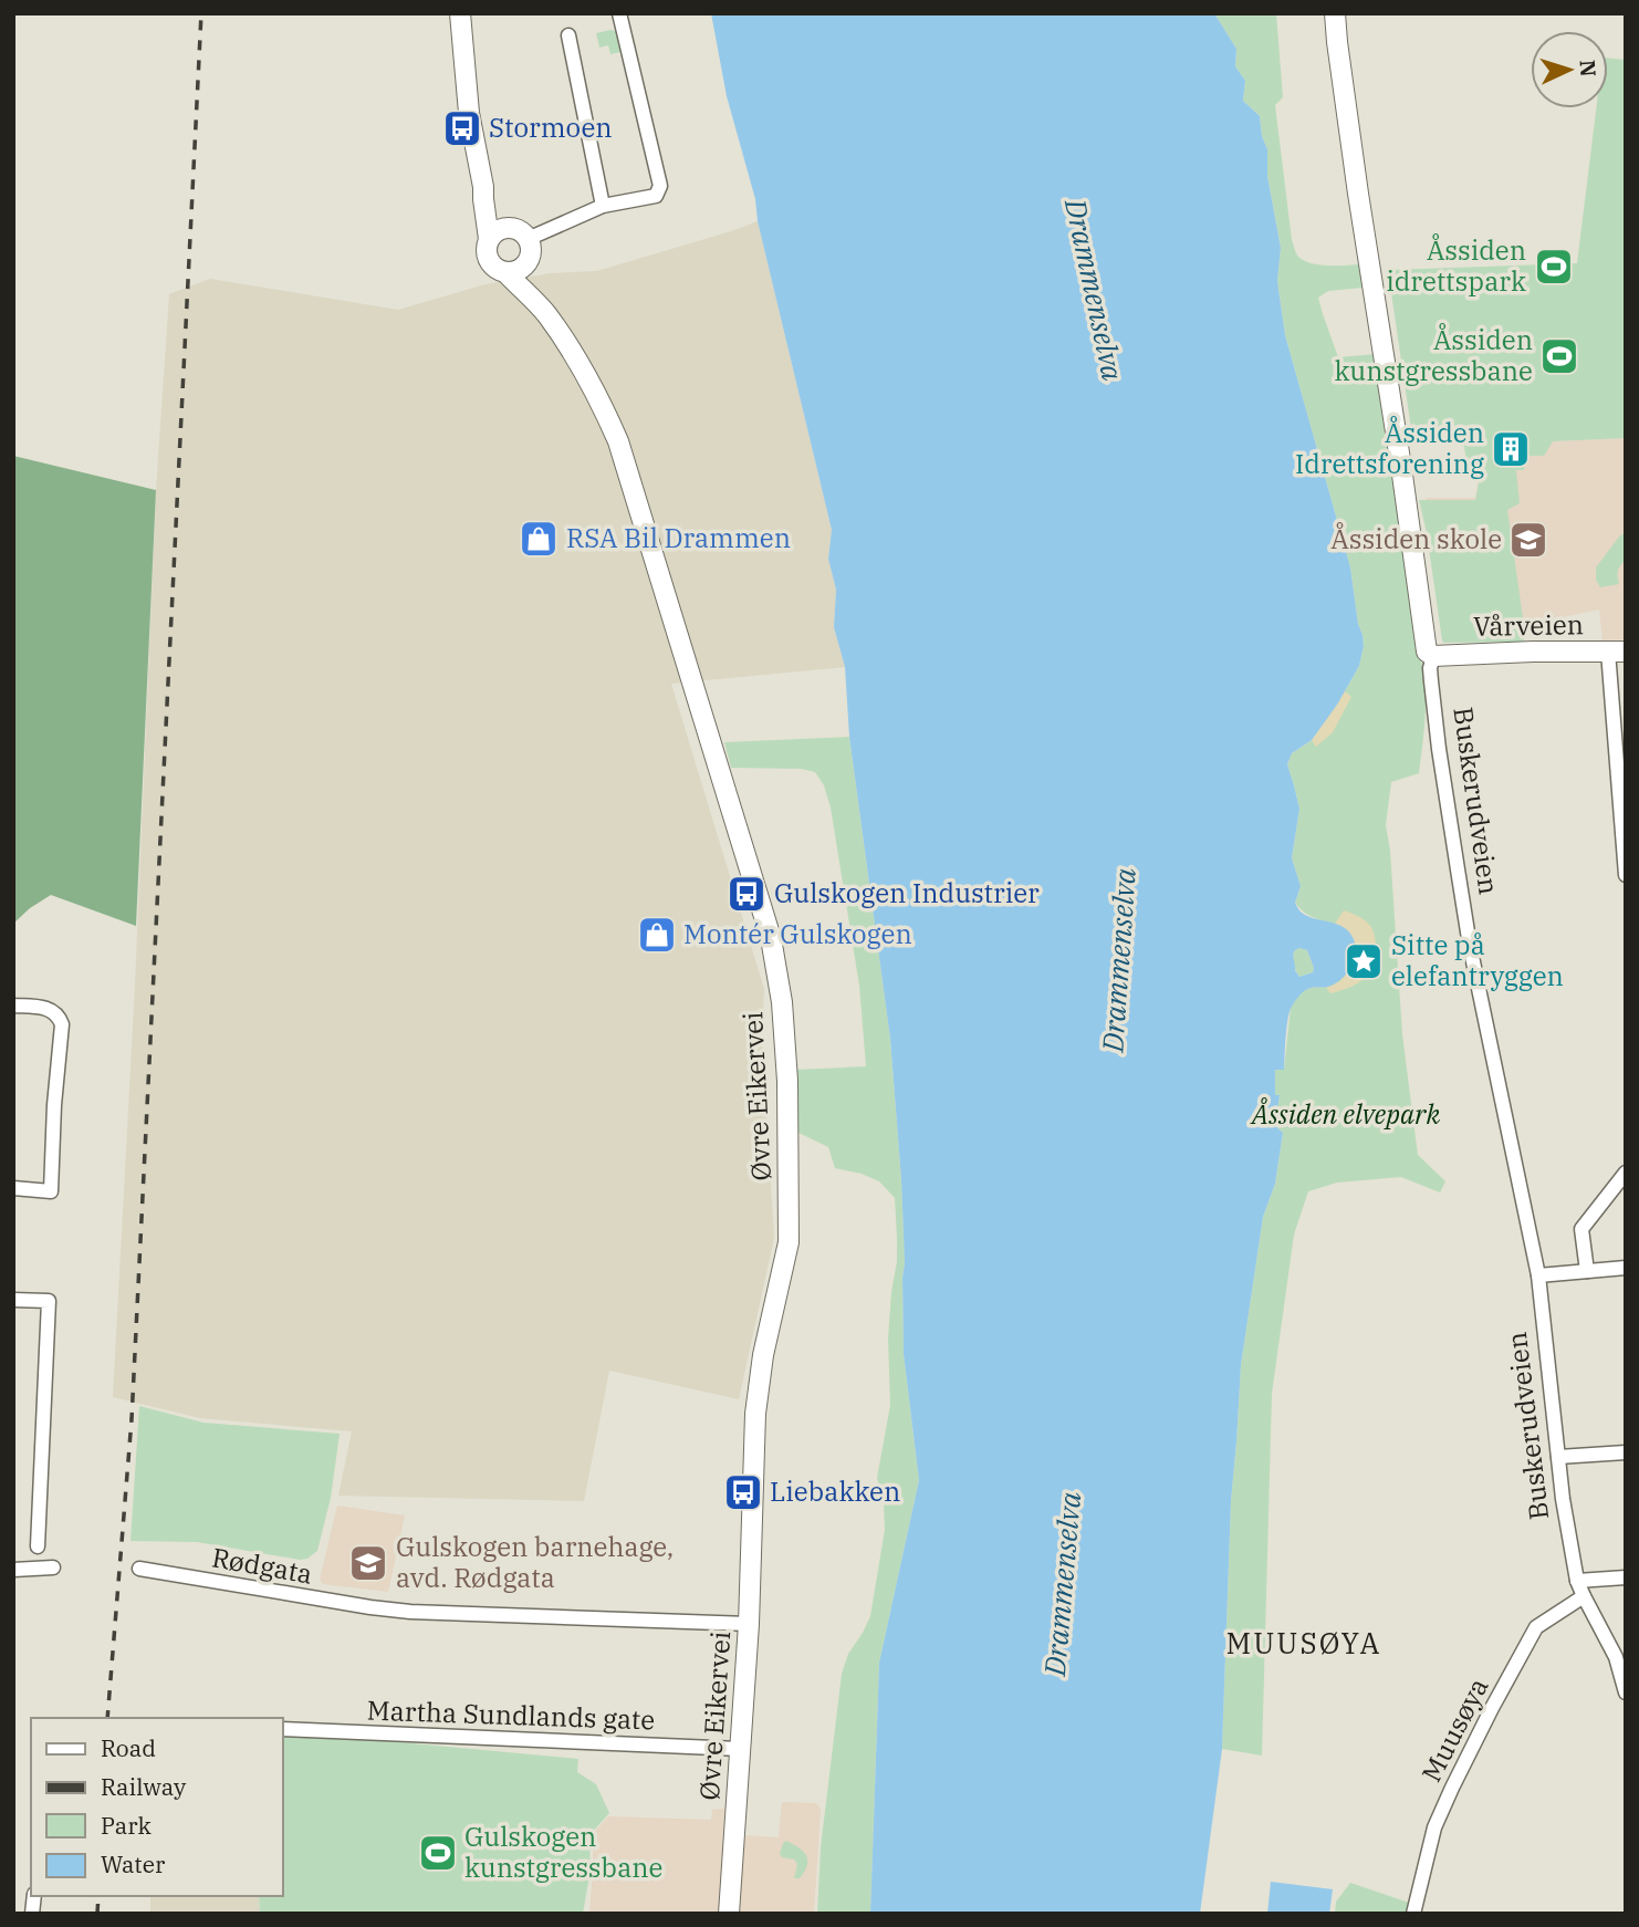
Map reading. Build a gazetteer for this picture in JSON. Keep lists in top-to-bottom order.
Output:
{
  "streets": {
    "main road": ["Vårveien", "Buskerudveien", "Øvre Eikervei"],
    "street": ["Rødgata", "Martha Sundlands gate", "Muusøya"]
  },
  "crossings": [
    ["Vårveien", "Buskerudveien"],
    ["Buskerudveien", "Muusøya"],
    ["Øvre Eikervei", "Rødgata"],
    ["Øvre Eikervei", "Martha Sundlands gate"]
  ],
  "districts": ["MUUSØYA"],
  "water": ["Drammenselva"],
  "parks": ["Åssiden elvepark"],
  "places": {
    "bus stop": ["Stormoen", "Gulskogen Industrier", "Liebakken"],
    "sports": ["Åssiden idrettspark", "Åssiden kunstgressbane", "Gulskogen kunstgressbane"],
    "building": ["Åssiden Idrettsforening"],
    "shop": ["RSA Bil Drammen", "Montér Gulskogen"],
    "school or university": ["Åssiden skole", "Gulskogen barnehage, avd. Rødgata"],
    "place": ["Sitte på elefantryggen"]
  },
  "legend": [
    "Road",
    "Railway",
    "Park",
    "Water"
  ],
  "north": "right"
}
